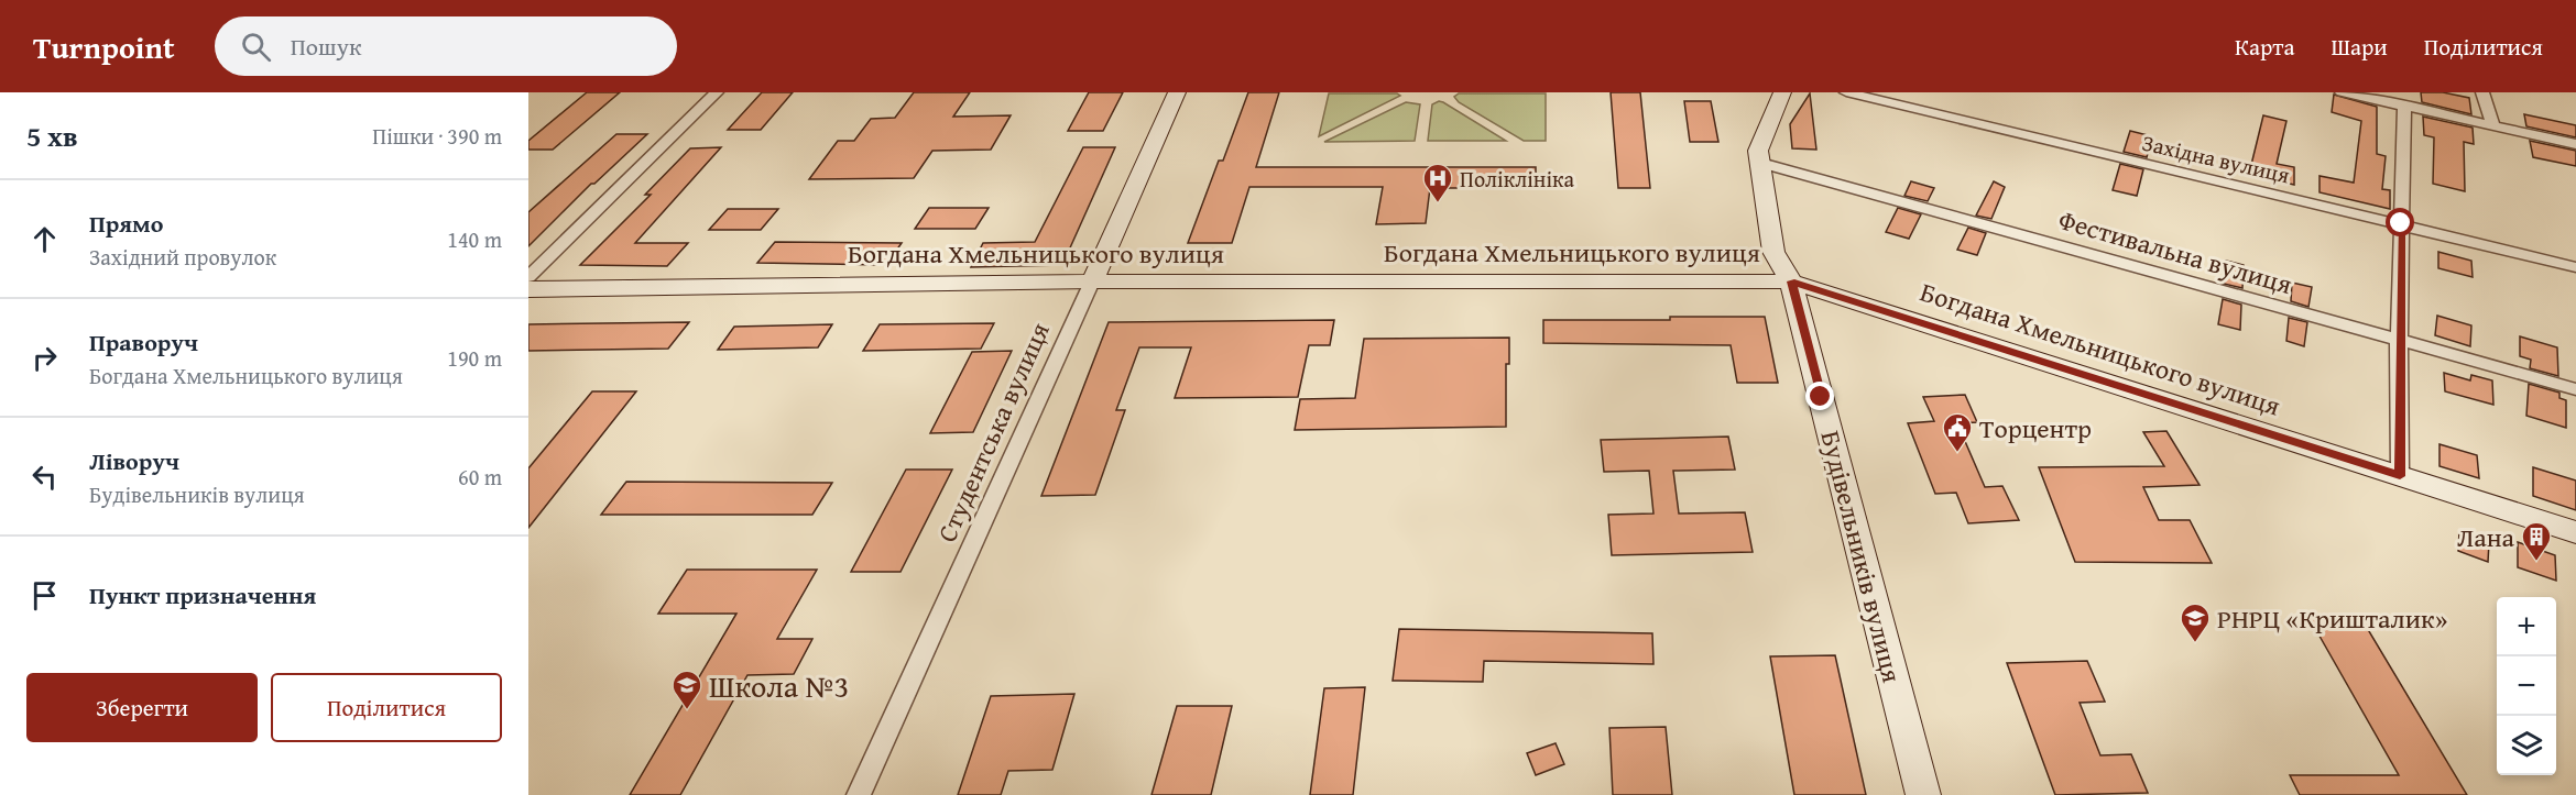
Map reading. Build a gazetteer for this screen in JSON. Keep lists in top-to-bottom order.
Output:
{
  "streets": {
    "street": [
      "Західна вулиця",
      "Богдана Хмельницького вулиця",
      "Фестивальна вулиця",
      "Студентська вулиця",
      "Будівельників вулиця"
    ]
  },
  "crossings": [
    ["Богдана Хмельницького вулиця", "Студентська вулиця"],
    ["Богдана Хмельницького вулиця", "Будівельників вулиця"],
    ["Фестивальна вулиця", "Будівельників вулиця"]
  ],
  "places": {
    "hospital": ["Поліклініка"],
    "public building": ["Торцентр"],
    "building": ["Лана"],
    "school or university": ["РНРЦ «Кришталик»", "Школа №3"]
  },
  "page": {
    "header": "Turnpoint",
    "search": "Пошук",
    "nav": ["Карта", "Шари", "Поділитися"],
    "heading": ["5 хв", "Пішки · 390 m"],
    "list": [
      ["Прямо", "Західний провулок", "140 m"],
      ["Праворуч", "Богдана Хмельницького вулиця", "190 m"],
      ["Ліворуч", "Будівельників вулиця", "60 m"],
      "Пункт призначення"
    ],
    "map_buttons": ["+", "−"],
    "buttons": ["Зберегти", "Поділитися"]
  }
}
